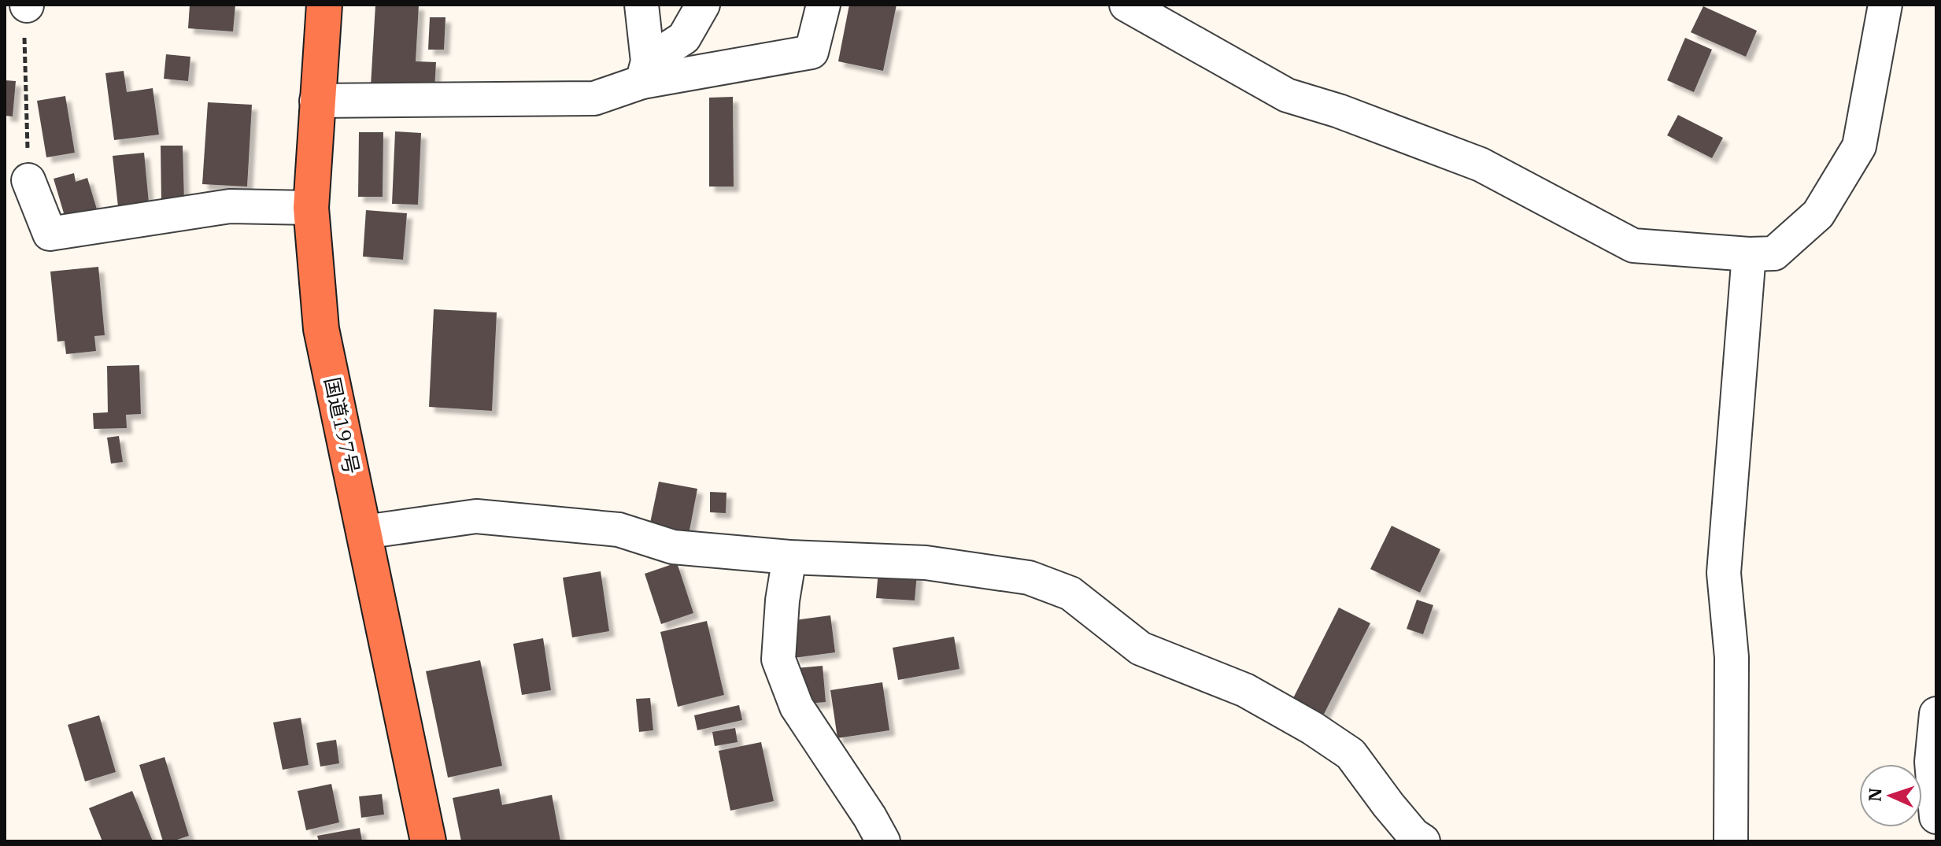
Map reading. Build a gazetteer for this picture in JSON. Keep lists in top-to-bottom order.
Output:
{
  "streets": {
    "highway": ["国道197号"]
  },
  "north": "left"
}
